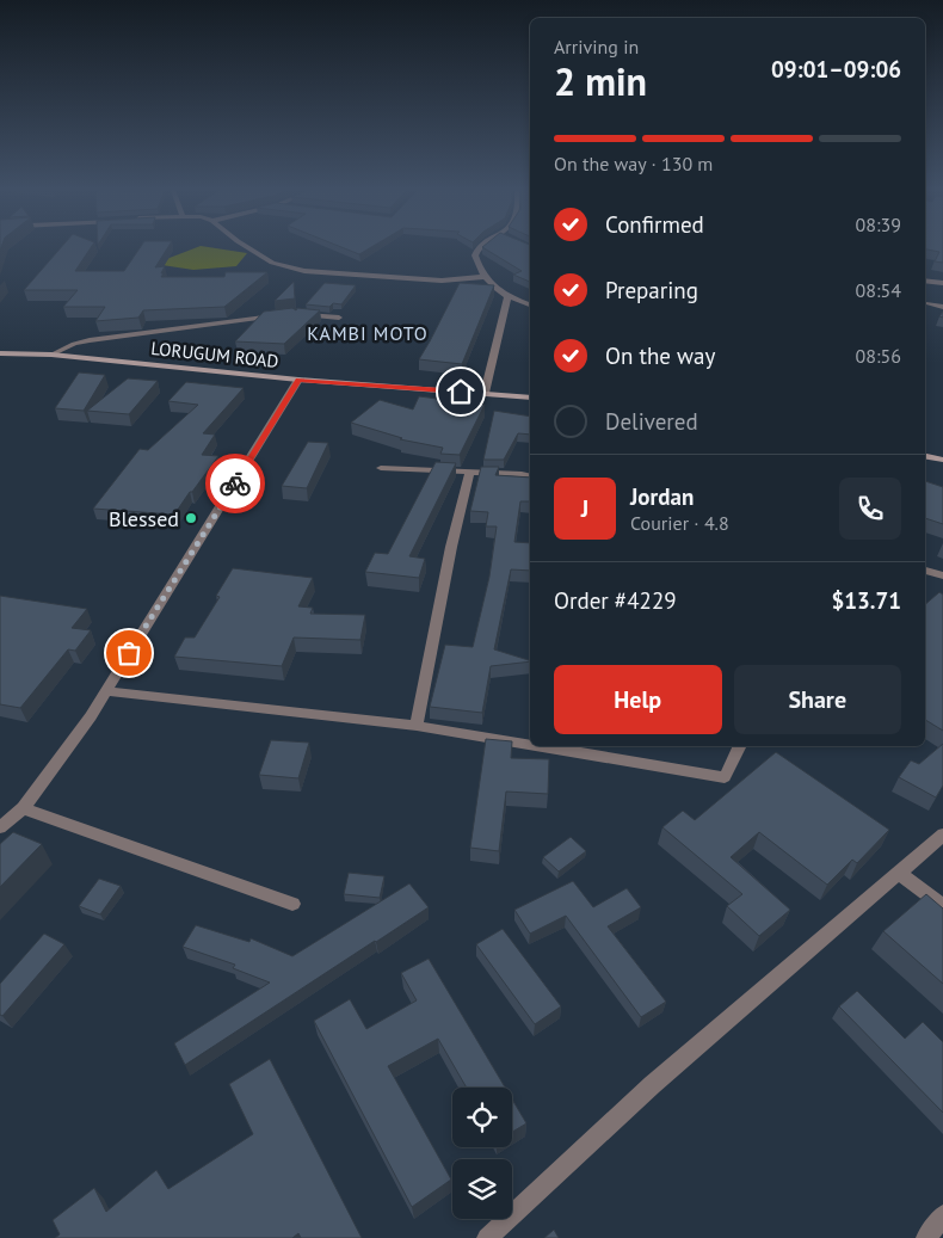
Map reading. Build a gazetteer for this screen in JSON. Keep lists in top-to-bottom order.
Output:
{
  "streets": {
    "main road": ["LORUGUM ROAD"]
  },
  "districts": ["KAMBI MOTO"],
  "places": ["Blessed"],
  "page": {
    "heading": ["2 min", "Arriving in", "09:01–09:06"],
    "panel": [
      "Jordan",
      "Courier · 4.8",
      "Order #4229",
      "$13.71"
    ],
    "bar": "On the way · 130 m",
    "list": [
      ["Confirmed", "08:39"],
      ["Preparing", "08:54"],
      ["On the way", "08:56"],
      "Delivered"
    ],
    "round": "J",
    "buttons": ["Help", "Share"]
  }
}
